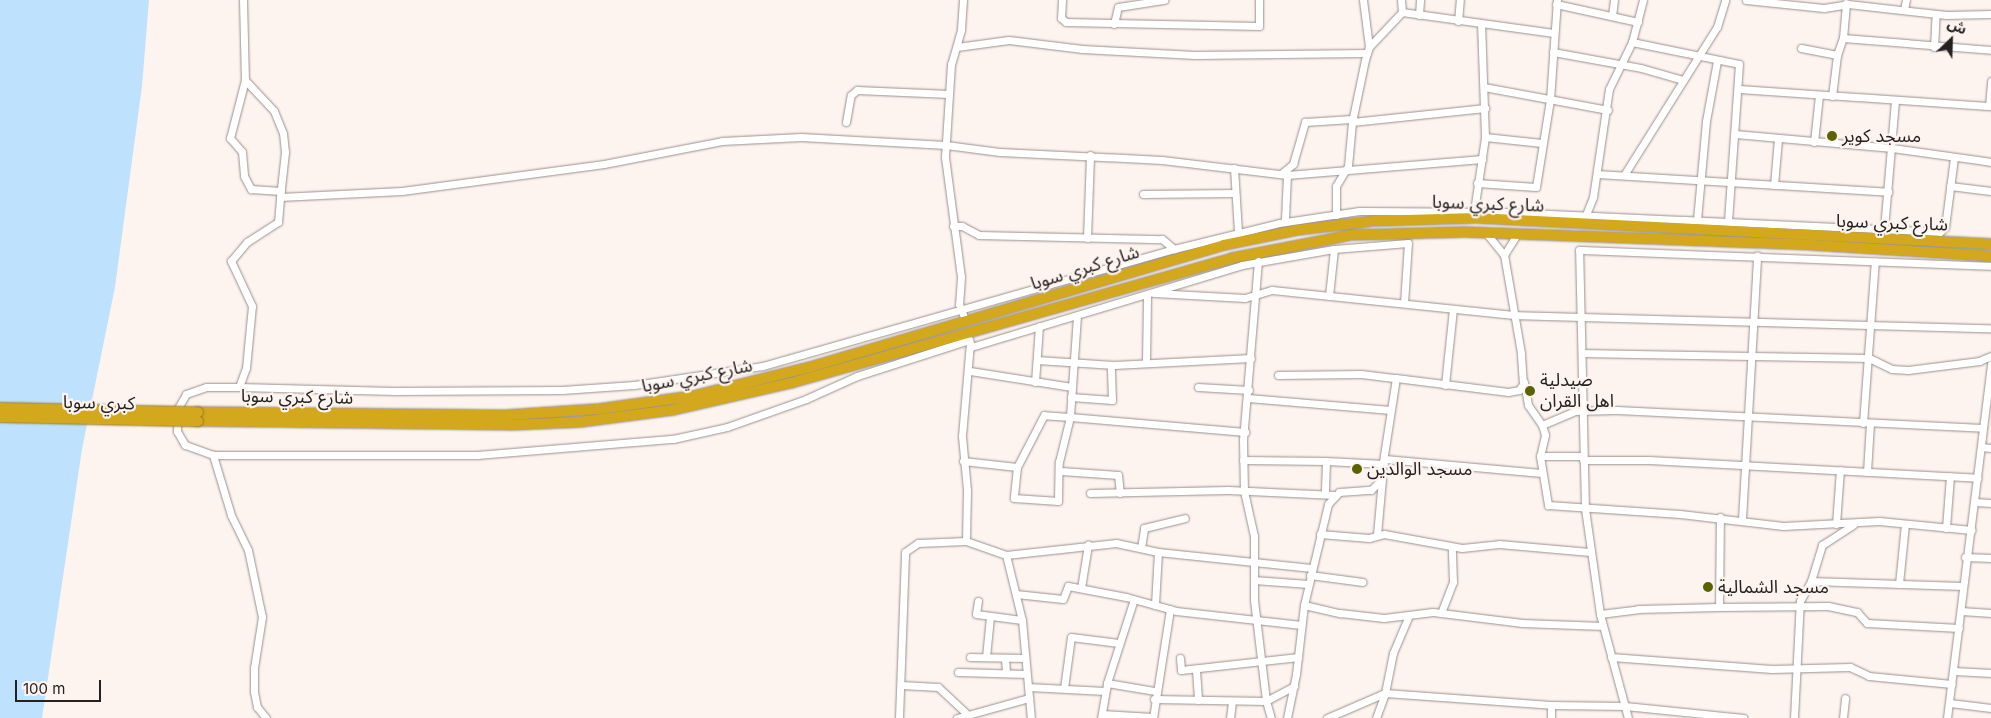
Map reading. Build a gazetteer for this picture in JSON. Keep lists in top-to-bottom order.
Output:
{
  "streets": {
    "highway": ["شارع كبري سوبا", "كبري سوبا"]
  },
  "crossings": [
    ["شارع كبري سوبا", "كبري سوبا"]
  ],
  "places": [
    "مسجد كوير",
    "صيدلية اهل القران",
    "مسجد الوالدين",
    "مسجد الشمالية"
  ],
  "scale_bar": "100 m",
  "north": "top right"
}
